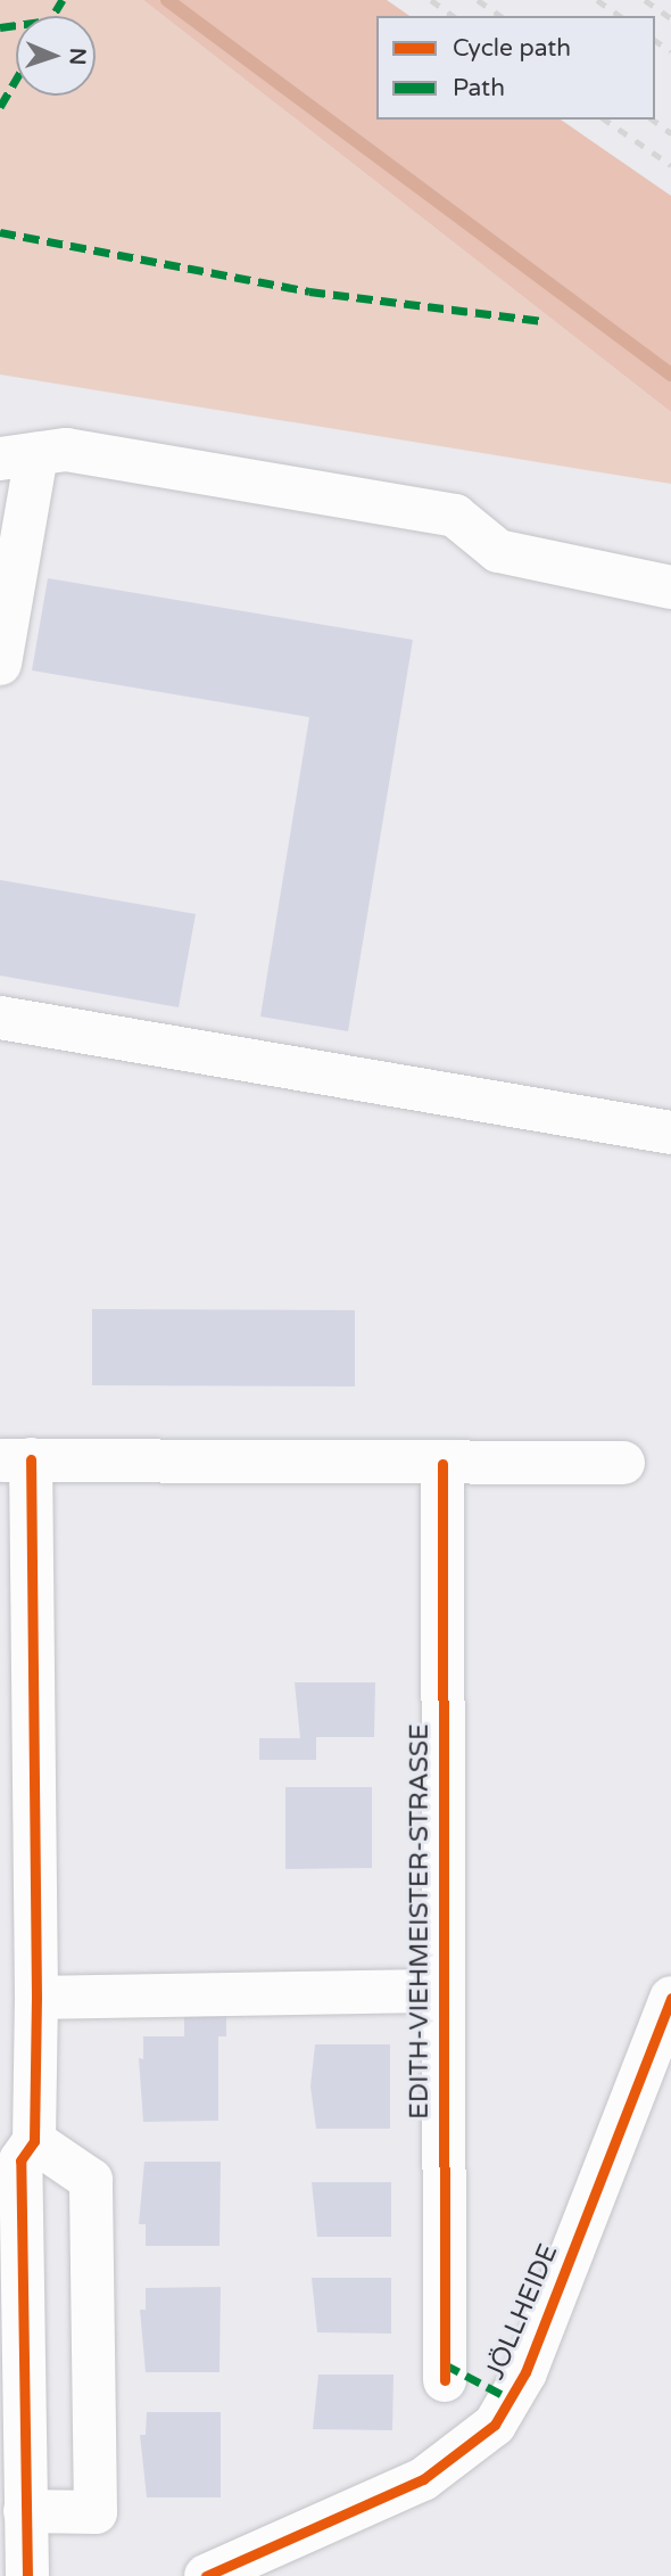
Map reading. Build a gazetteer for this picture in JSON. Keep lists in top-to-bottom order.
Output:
{
  "streets": {
    "street": ["EDITH-VIEHMEISTER-STRASSE", "JÖLLHEIDE"]
  },
  "legend": ["Cycle path", "Path"],
  "north": "right"
}
